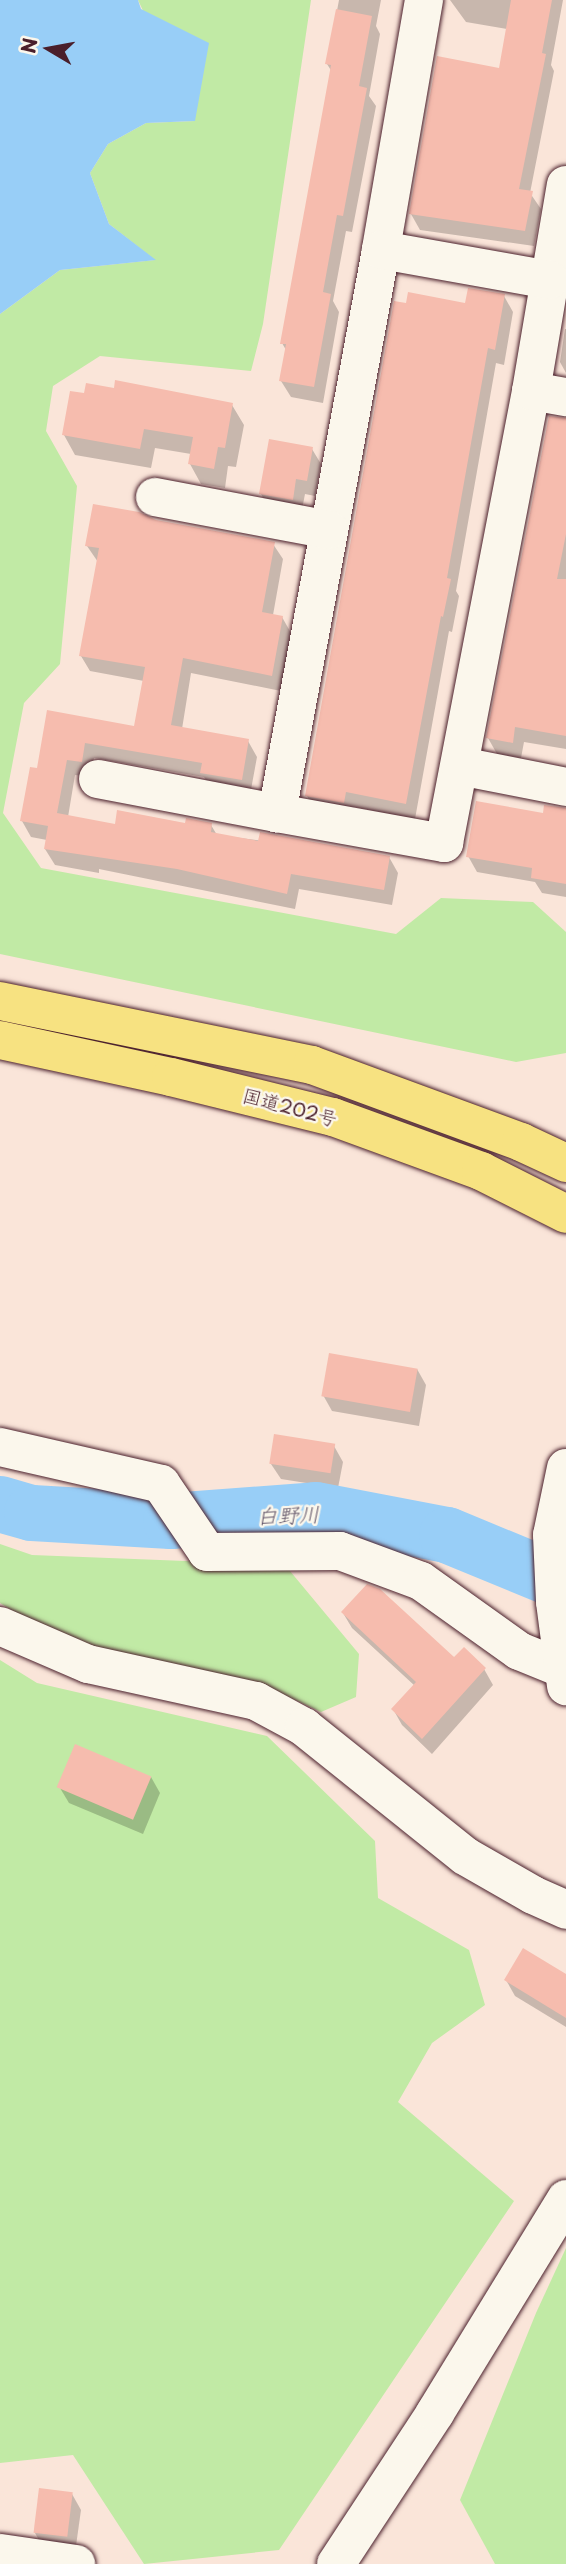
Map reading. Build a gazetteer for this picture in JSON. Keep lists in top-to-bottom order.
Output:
{
  "streets": {
    "highway": ["国道202号"]
  },
  "water": ["白野川"],
  "north": "left"
}
